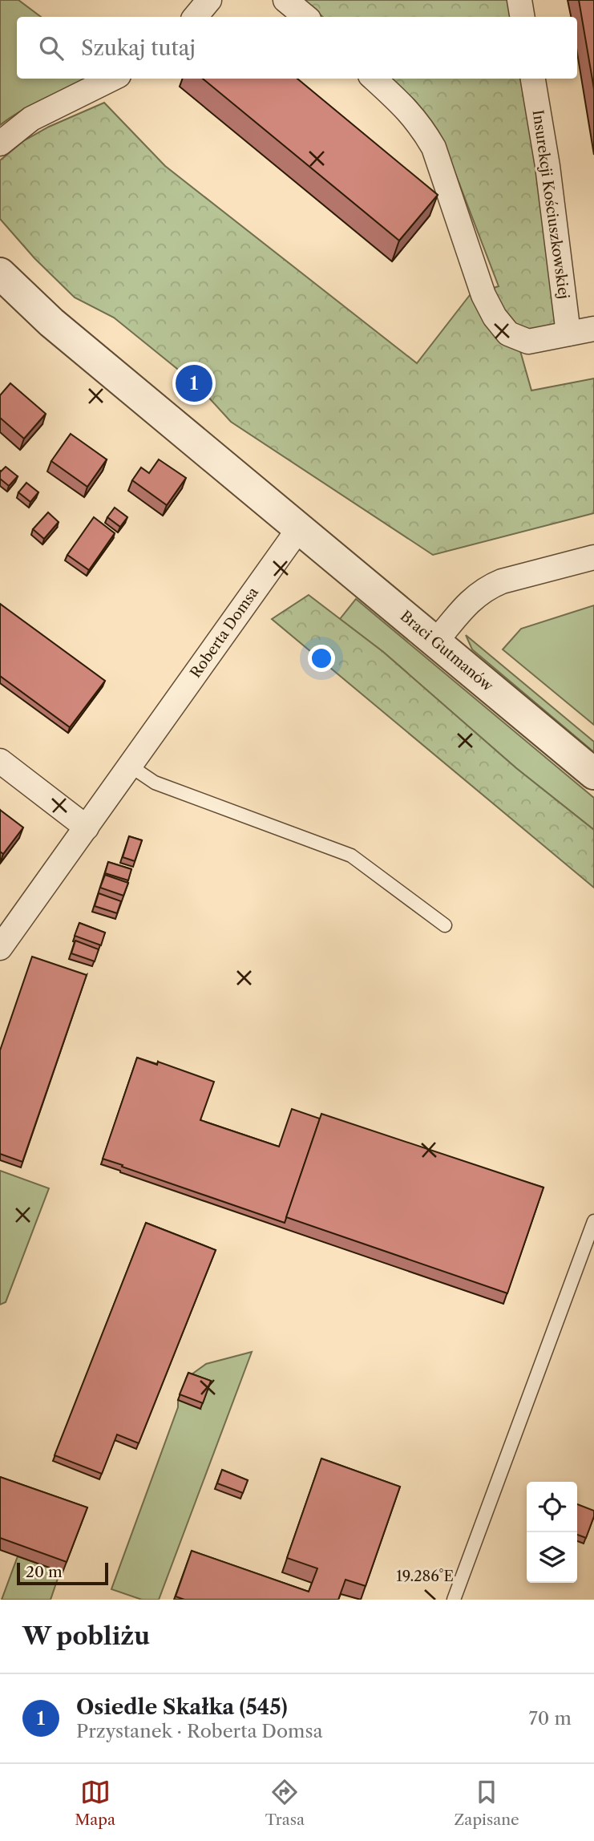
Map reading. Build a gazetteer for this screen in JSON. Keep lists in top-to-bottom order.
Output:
{
  "streets": {
    "street": ["Insurekcji Kościuszkowskiej", "Roberta Domsa", "Braci Gutmanów"]
  },
  "crossings": [
    ["Roberta Domsa", "Braci Gutmanów"]
  ],
  "scale_bar": "20 m",
  "page": {
    "search": "Szukaj tutaj",
    "pins": "1",
    "scale": "20 m",
    "heading": "W pobliżu",
    "list": [
      {
        "mark": "1",
        "name": "Osiedle Skałka (545)",
        "note": "Przystanek · Roberta Domsa",
        "value": "70 m"
      }
    ],
    "nav": ["Mapa", "Trasa", "Zapisane"]
  },
  "coordinates": ["19.286°E"]
}
